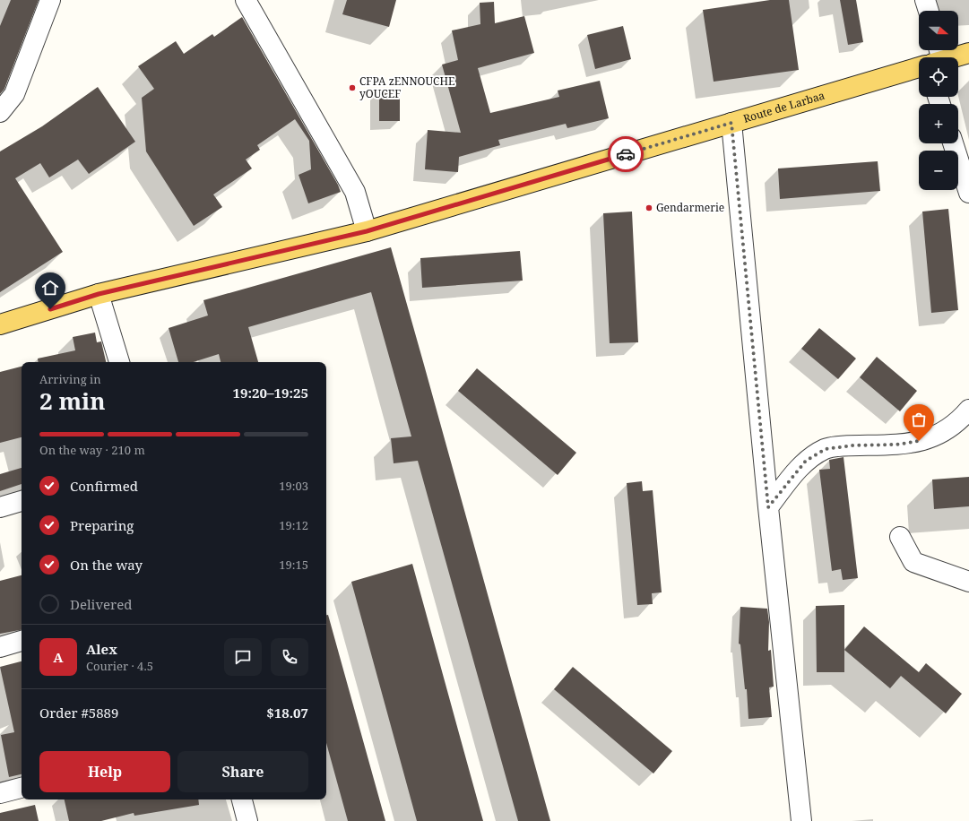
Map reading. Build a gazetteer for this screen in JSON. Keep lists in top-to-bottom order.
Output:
{
  "streets": {
    "main road": ["Route de Larbaa"]
  },
  "places": ["CFPA zENNOUCHE yOUCEF", "Gendarmerie"],
  "north": "right",
  "page": {
    "map_buttons": ["+", "−"],
    "heading": ["2 min", "Arriving in", "19:20–19:25"],
    "panel": [
      "Alex",
      "Courier · 4.5",
      "Order #5889",
      "$18.07"
    ],
    "bar": "On the way · 210 m",
    "list": [
      ["Confirmed", "19:03"],
      ["Preparing", "19:12"],
      ["On the way", "19:15"],
      "Delivered"
    ],
    "round": "A",
    "buttons": ["Help", "Share"]
  }
}
